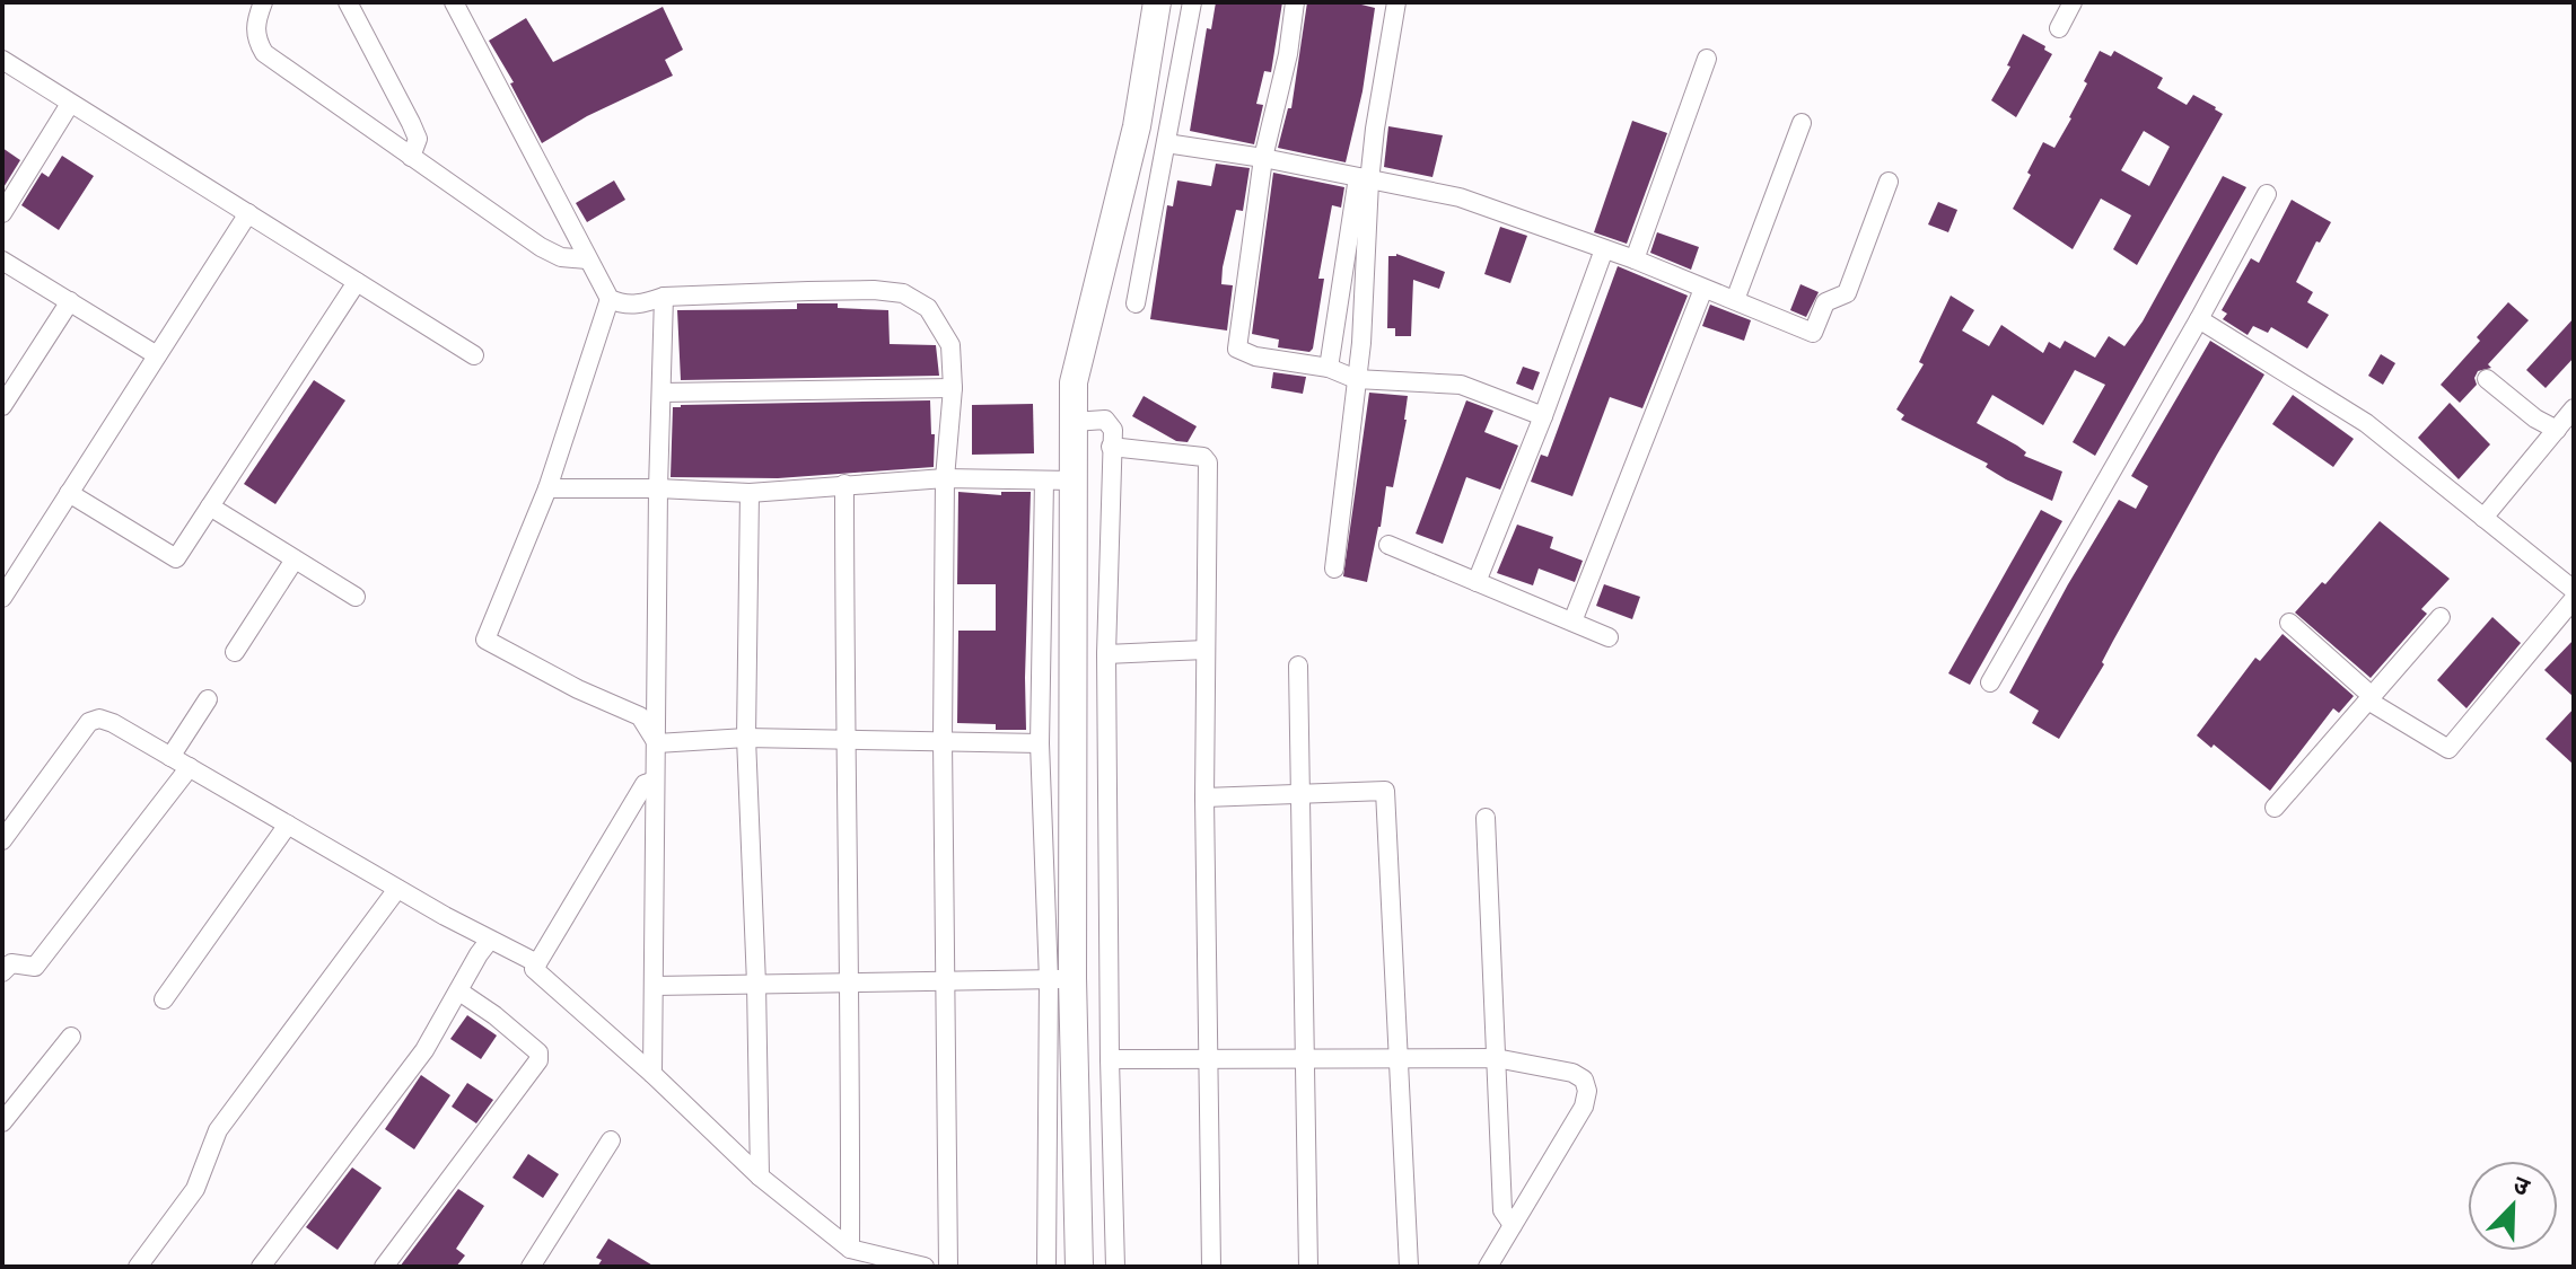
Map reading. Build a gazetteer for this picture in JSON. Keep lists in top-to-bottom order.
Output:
{
  "north": "top right"
}
